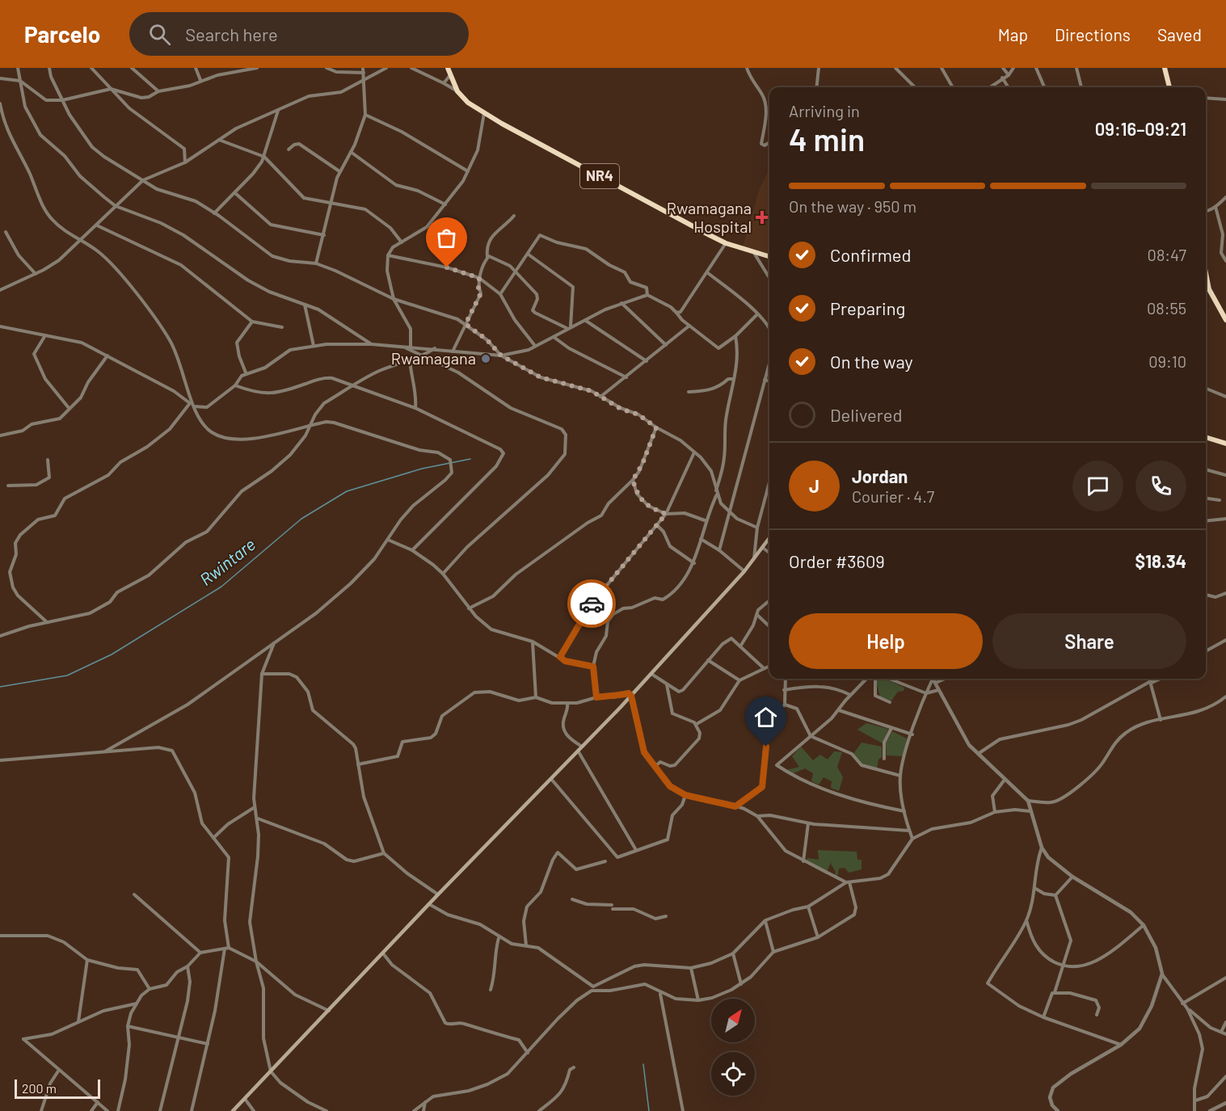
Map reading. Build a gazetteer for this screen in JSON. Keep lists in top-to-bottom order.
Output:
{
  "streets": {
    "highway": ["NR4"]
  },
  "water": ["Rwintare"],
  "places": {
    "health": ["Rwamagana Hospital"],
    "other": ["Rwamagana"]
  },
  "scale_bar": "200 m",
  "north": "top right",
  "page": {
    "header": "Parcelo",
    "search": "Search here",
    "nav": ["Map", "Directions", "Saved"],
    "heading": ["4 min", "Arriving in", "09:16–09:21"],
    "panel": [
      "Jordan",
      "Courier · 4.7",
      "Order #3609",
      "$18.34"
    ],
    "bar": "On the way · 950 m",
    "list": [
      ["Confirmed", "08:47"],
      ["Preparing", "08:55"],
      ["On the way", "09:10"],
      "Delivered"
    ],
    "round": "J",
    "buttons": ["Help", "Share"],
    "scale": "200 m"
  }
}
